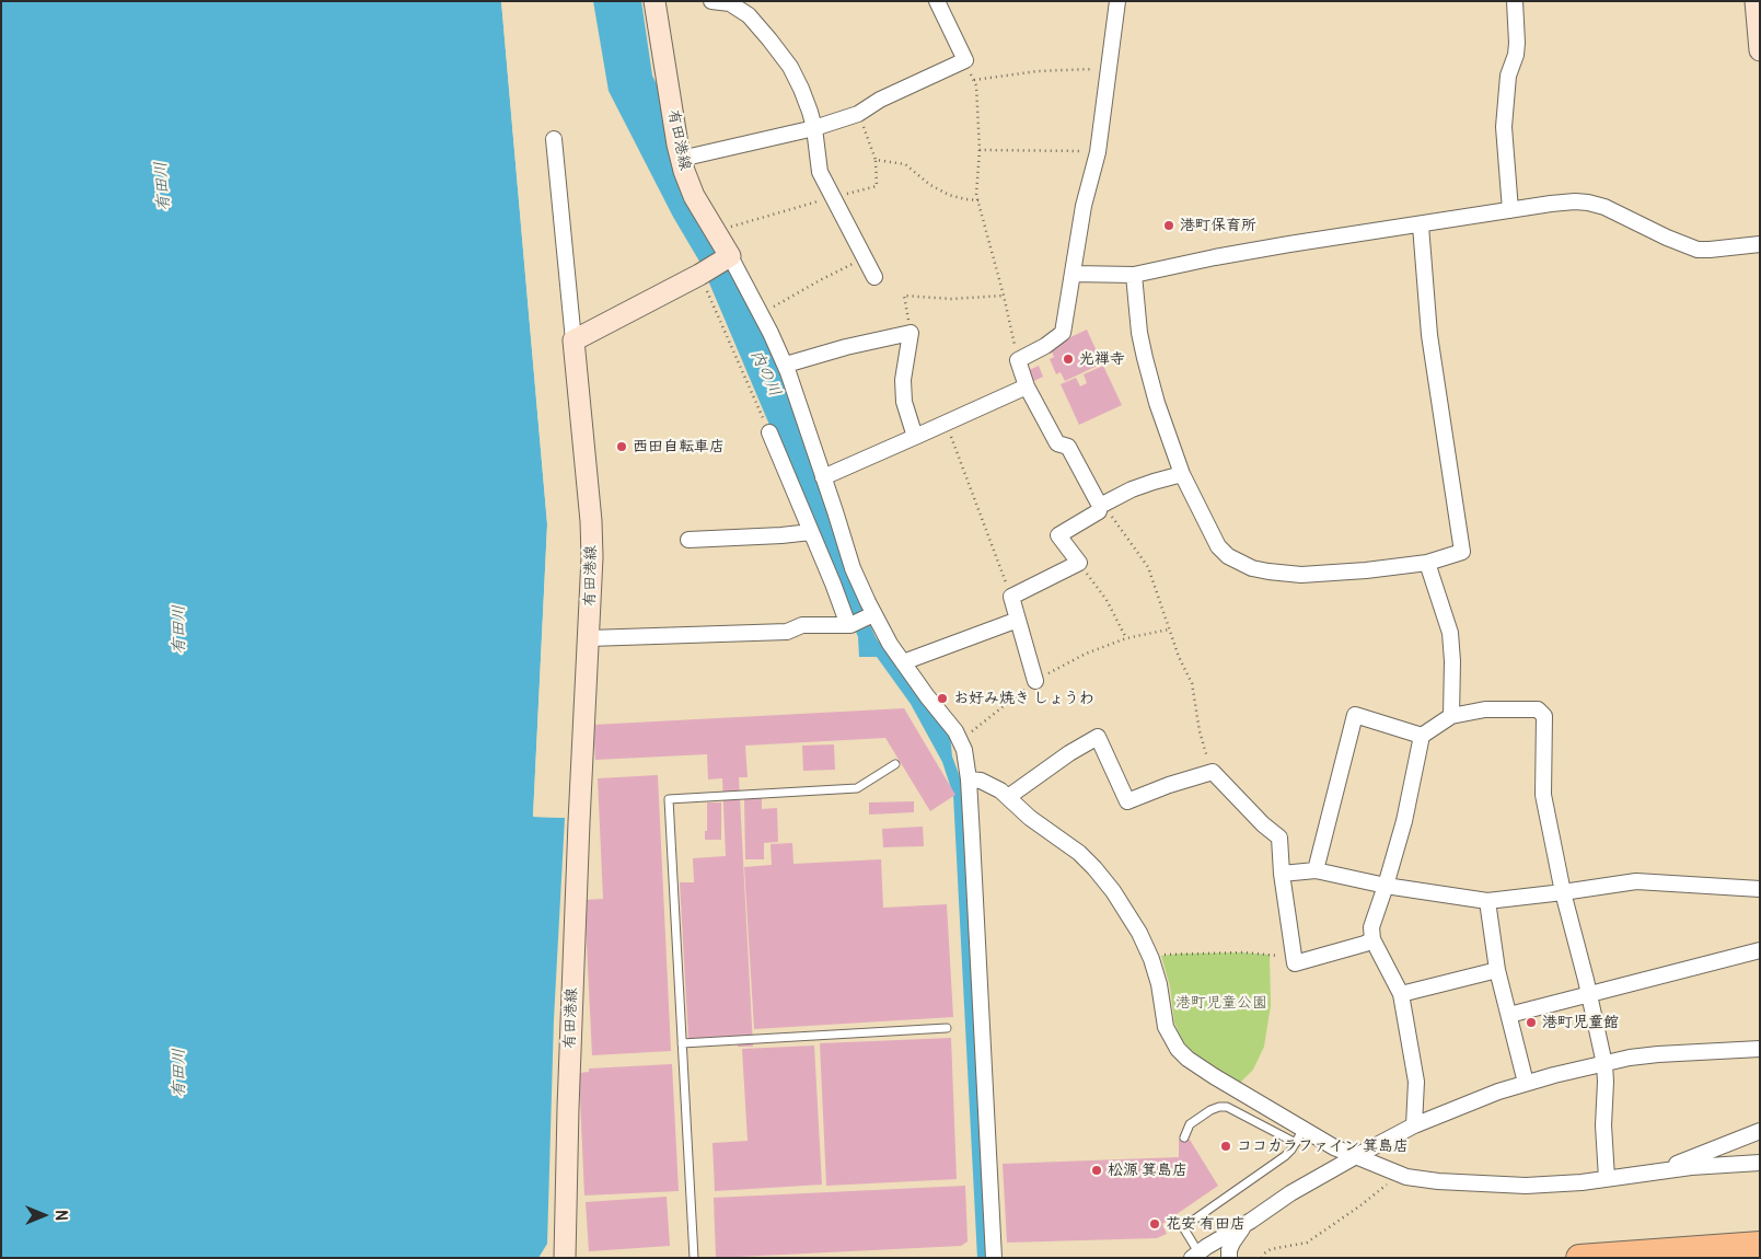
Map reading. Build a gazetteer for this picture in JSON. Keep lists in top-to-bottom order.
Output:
{
  "streets": {
    "main road": ["有田港線"]
  },
  "water": ["有田川", "内の川"],
  "parks": ["港町児童公園"],
  "places": [
    "港町保育所",
    "光禅寺",
    "西田自転車店",
    "お好み焼き しょうわ",
    "港町児童館",
    "ココカラファイン 箕島店",
    "松源 箕島店",
    "花安 有田店"
  ],
  "north": "right"
}
